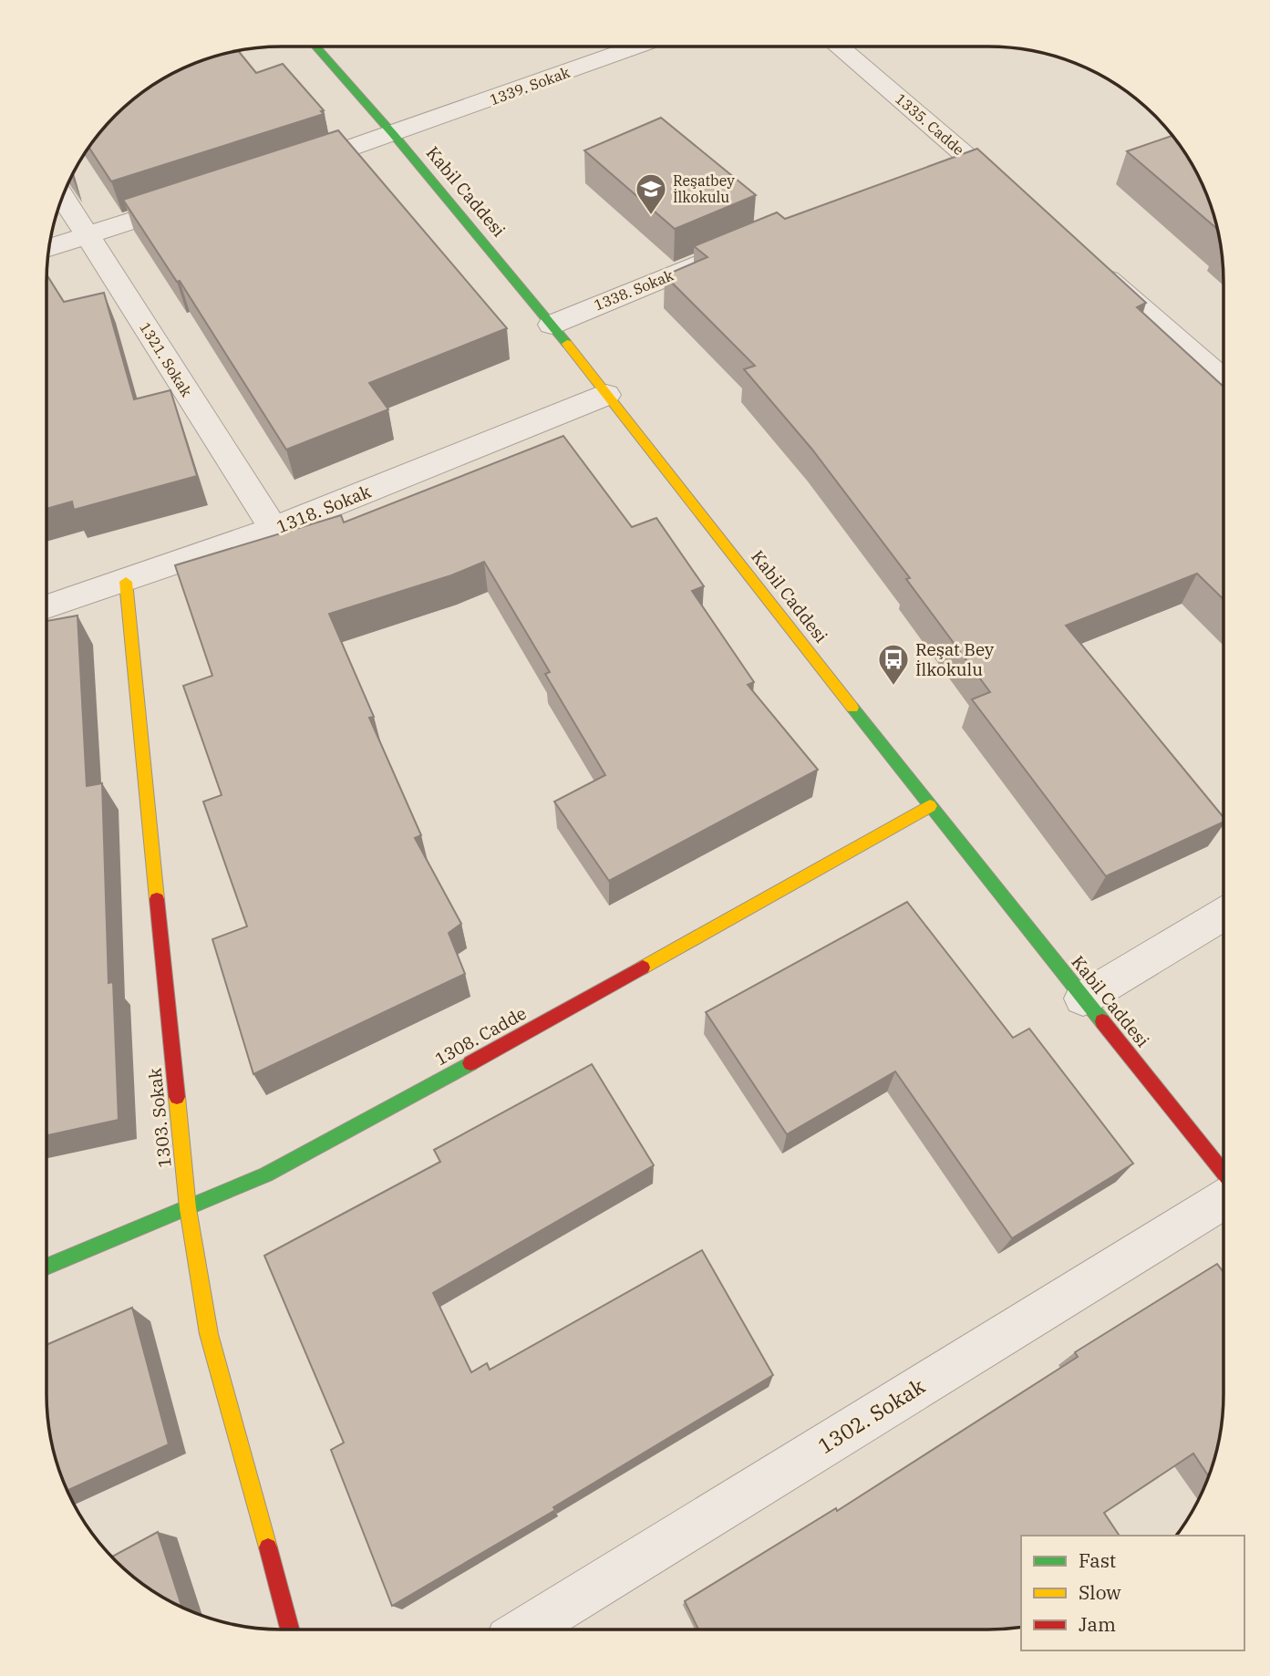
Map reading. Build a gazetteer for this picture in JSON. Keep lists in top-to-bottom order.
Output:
{
  "streets": {
    "main road": ["Kabil Caddesi", "1308. Cadde", "1303. Sokak"],
    "street": [
      "1339. Sokak",
      "1335. Cadde",
      "1338. Sokak",
      "1321. Sokak",
      "1318. Sokak",
      "1302. Sokak"
    ]
  },
  "crossings": [
    ["1339. Sokak", "Kabil Caddesi"],
    ["Kabil Caddesi", "1338. Sokak"],
    ["Kabil Caddesi", "1318. Sokak"],
    ["Kabil Caddesi", "1308. Cadde"],
    ["1321. Sokak", "1318. Sokak"],
    ["1318. Sokak", "1303. Sokak"],
    ["1308. Cadde", "1303. Sokak"]
  ],
  "places": {
    "school or university": ["Reşatbey İlkokulu"],
    "bus stop": ["Reşat Bey İlkokulu"]
  },
  "legend": ["Fast", "Slow", "Jam"]
}
